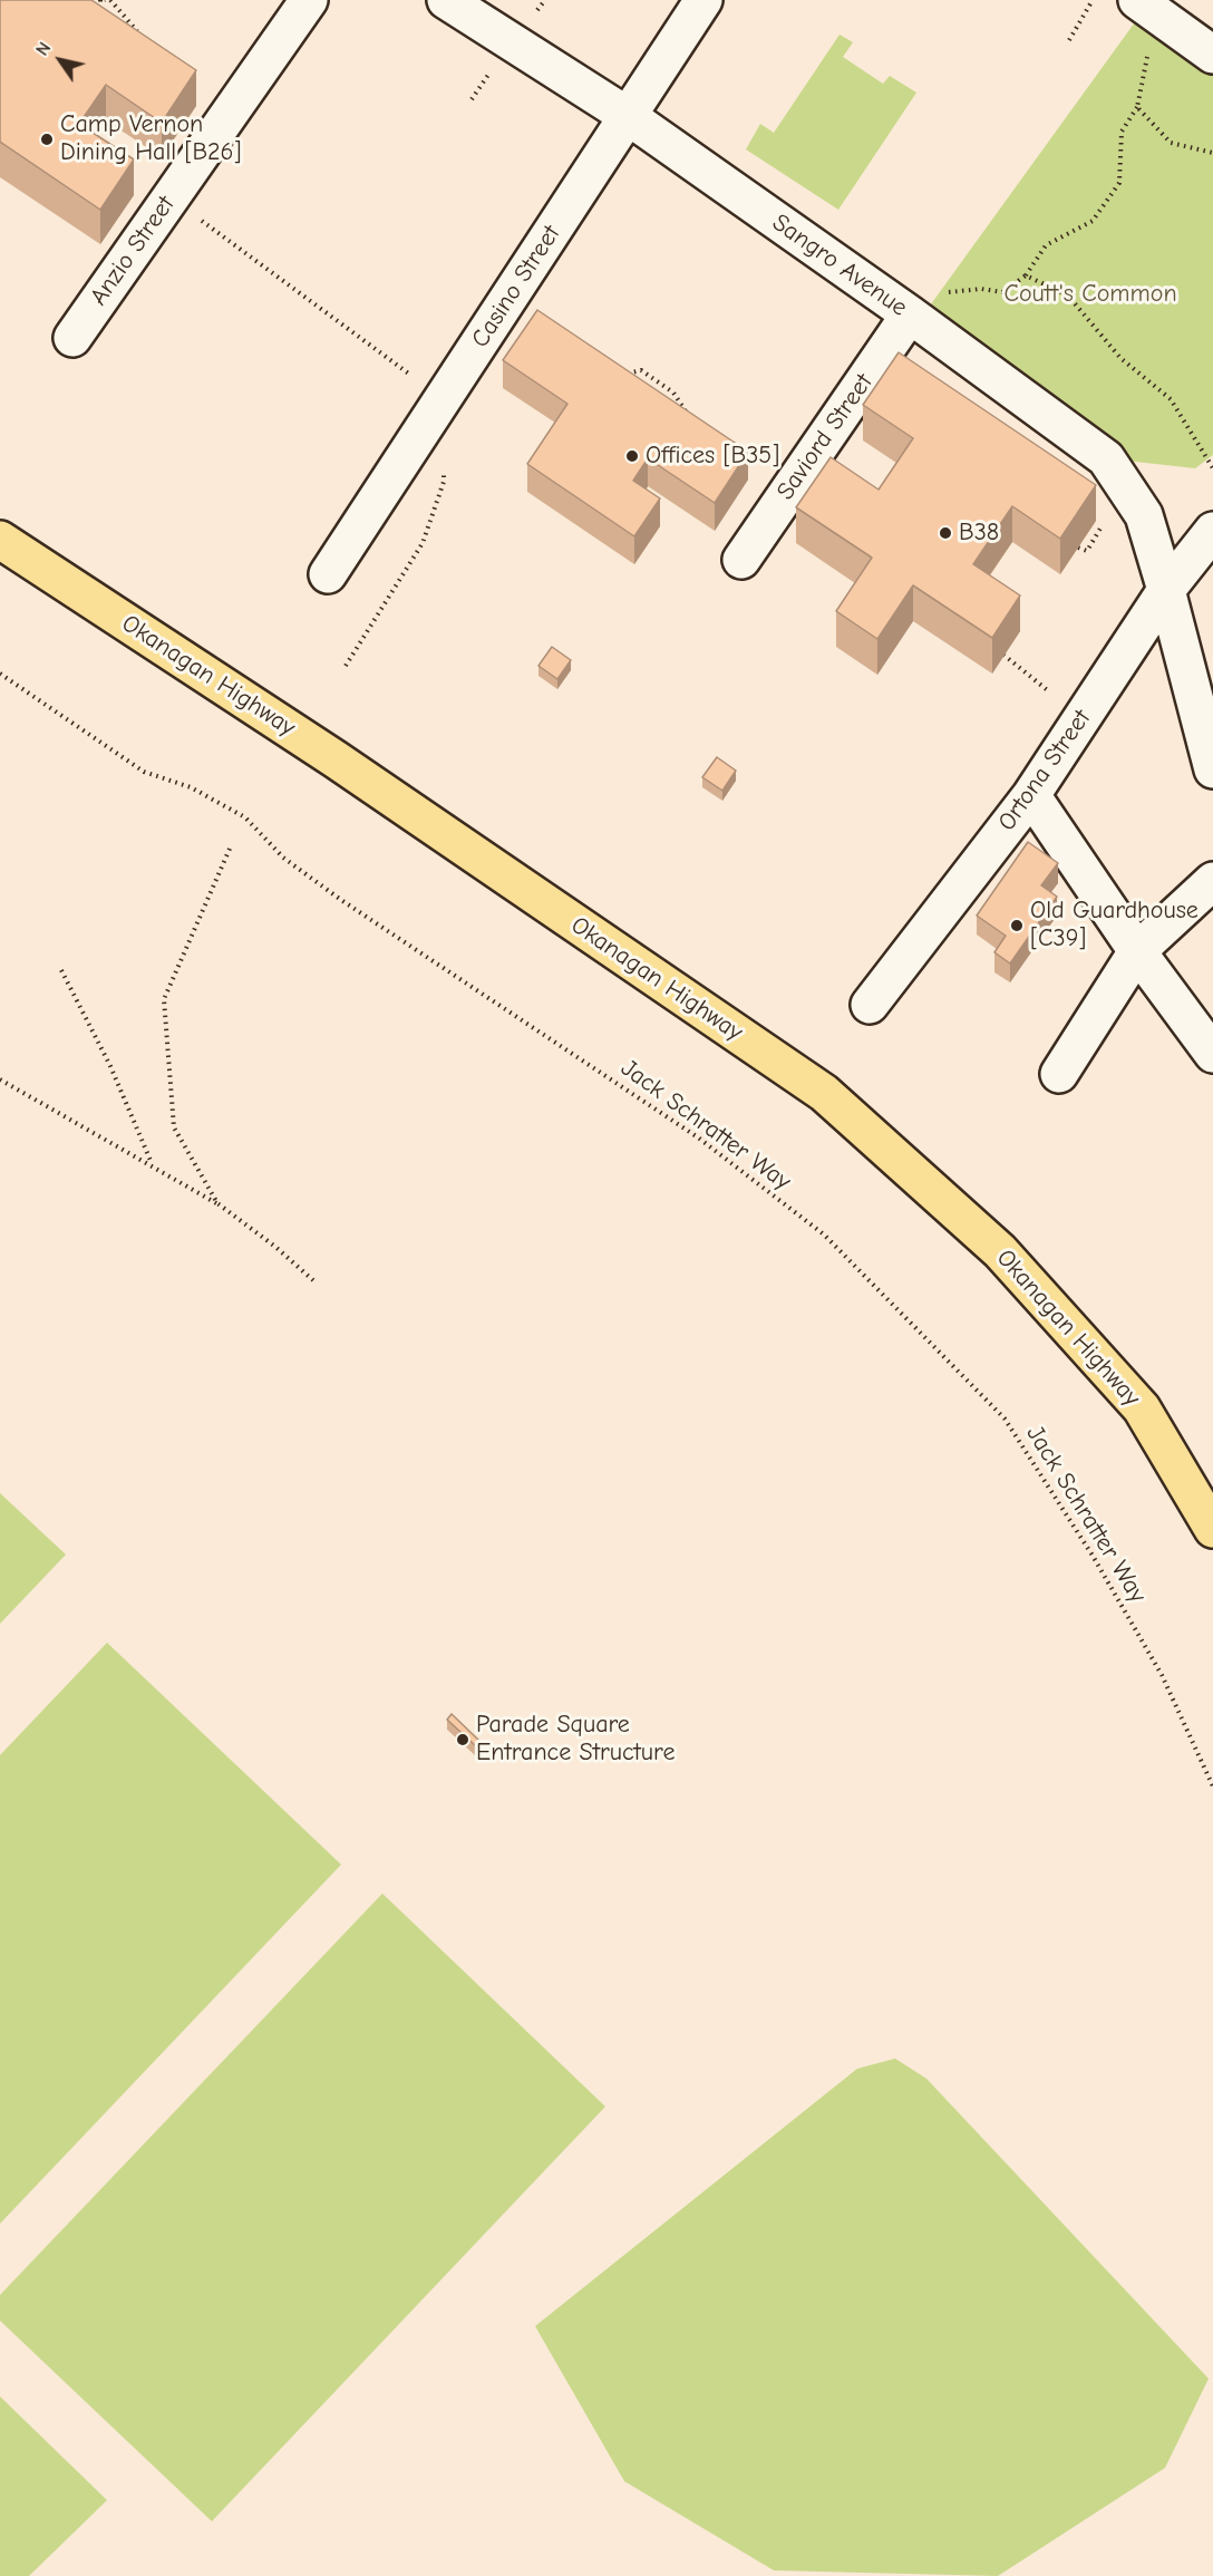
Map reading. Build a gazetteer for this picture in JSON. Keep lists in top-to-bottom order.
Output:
{
  "streets": {
    "highway": ["Okanagan Highway"],
    "street": [
      "Anzio Street",
      "Sangro Avenue",
      "Casino Street",
      "Saviord Street",
      "Ortona Street"
    ],
    "path": ["Jack Schratter Way"]
  },
  "crossings": [
    ["Sangro Avenue", "Casino Street"],
    ["Sangro Avenue", "Saviord Street"],
    ["Sangro Avenue", "Ortona Street"]
  ],
  "parks": ["Coutt's Common"],
  "places": [
    "Camp Vernon Dining Hall [B26]",
    "Offices [B35]",
    "B38",
    "Old Guardhouse [C39]",
    "Parade Square Entrance Structure"
  ],
  "north": "top left"
}
